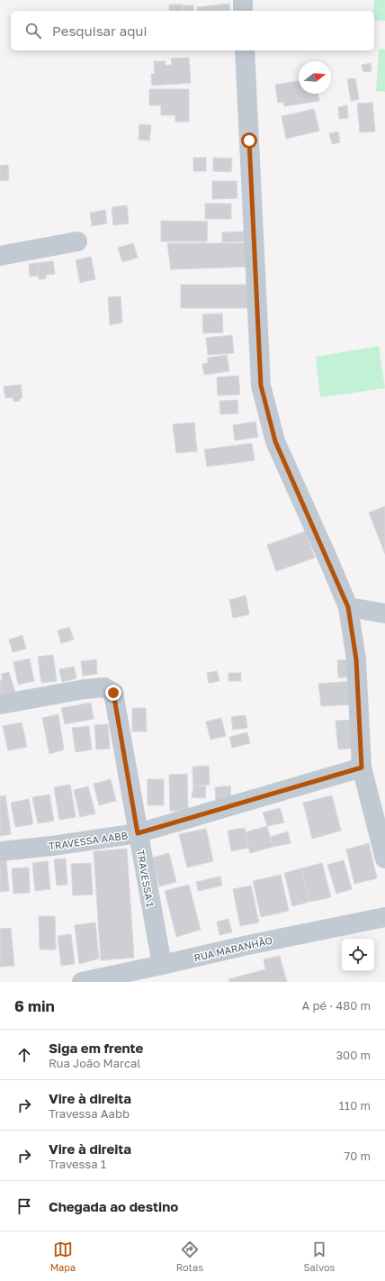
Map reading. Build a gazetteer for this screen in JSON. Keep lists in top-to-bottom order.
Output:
{
  "streets": {
    "street": ["TRAVESSA AABB", "TRAVESSA 1", "RUA MARANHÃO"]
  },
  "crossings": [
    ["TRAVESSA AABB", "TRAVESSA 1"],
    ["TRAVESSA 1", "RUA MARANHÃO"]
  ],
  "north": "right",
  "page": {
    "search": "Pesquisar aqui",
    "heading": ["6 min", "A pé · 480 m"],
    "list": [
      ["Siga em frente", "Rua João Marcal", "300 m"],
      ["Vire à direita", "Travessa Aabb", "110 m"],
      ["Vire à direita", "Travessa 1", "70 m"],
      "Chegada ao destino"
    ],
    "nav": ["Mapa", "Rotas", "Salvos"]
  }
}
